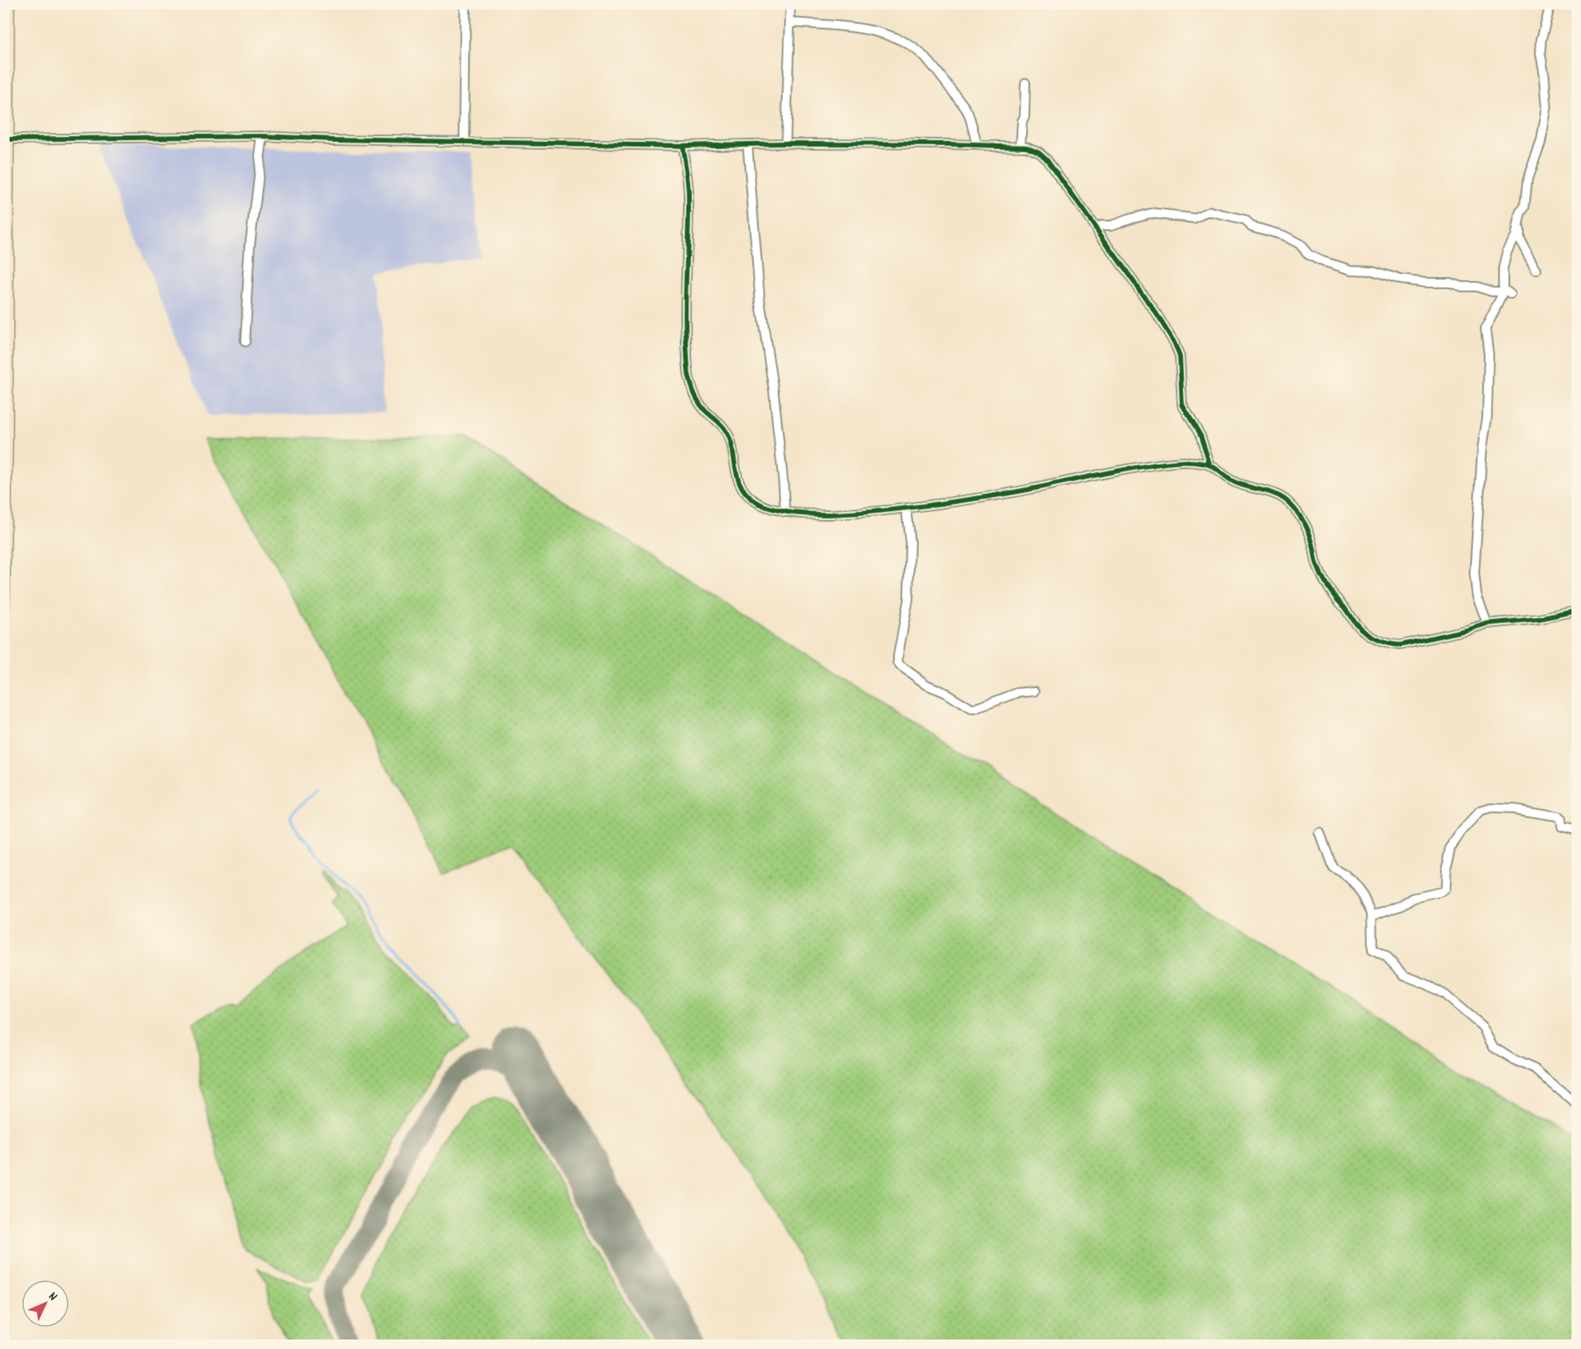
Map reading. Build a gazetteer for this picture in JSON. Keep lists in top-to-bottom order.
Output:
{
  "north": "top right"
}
